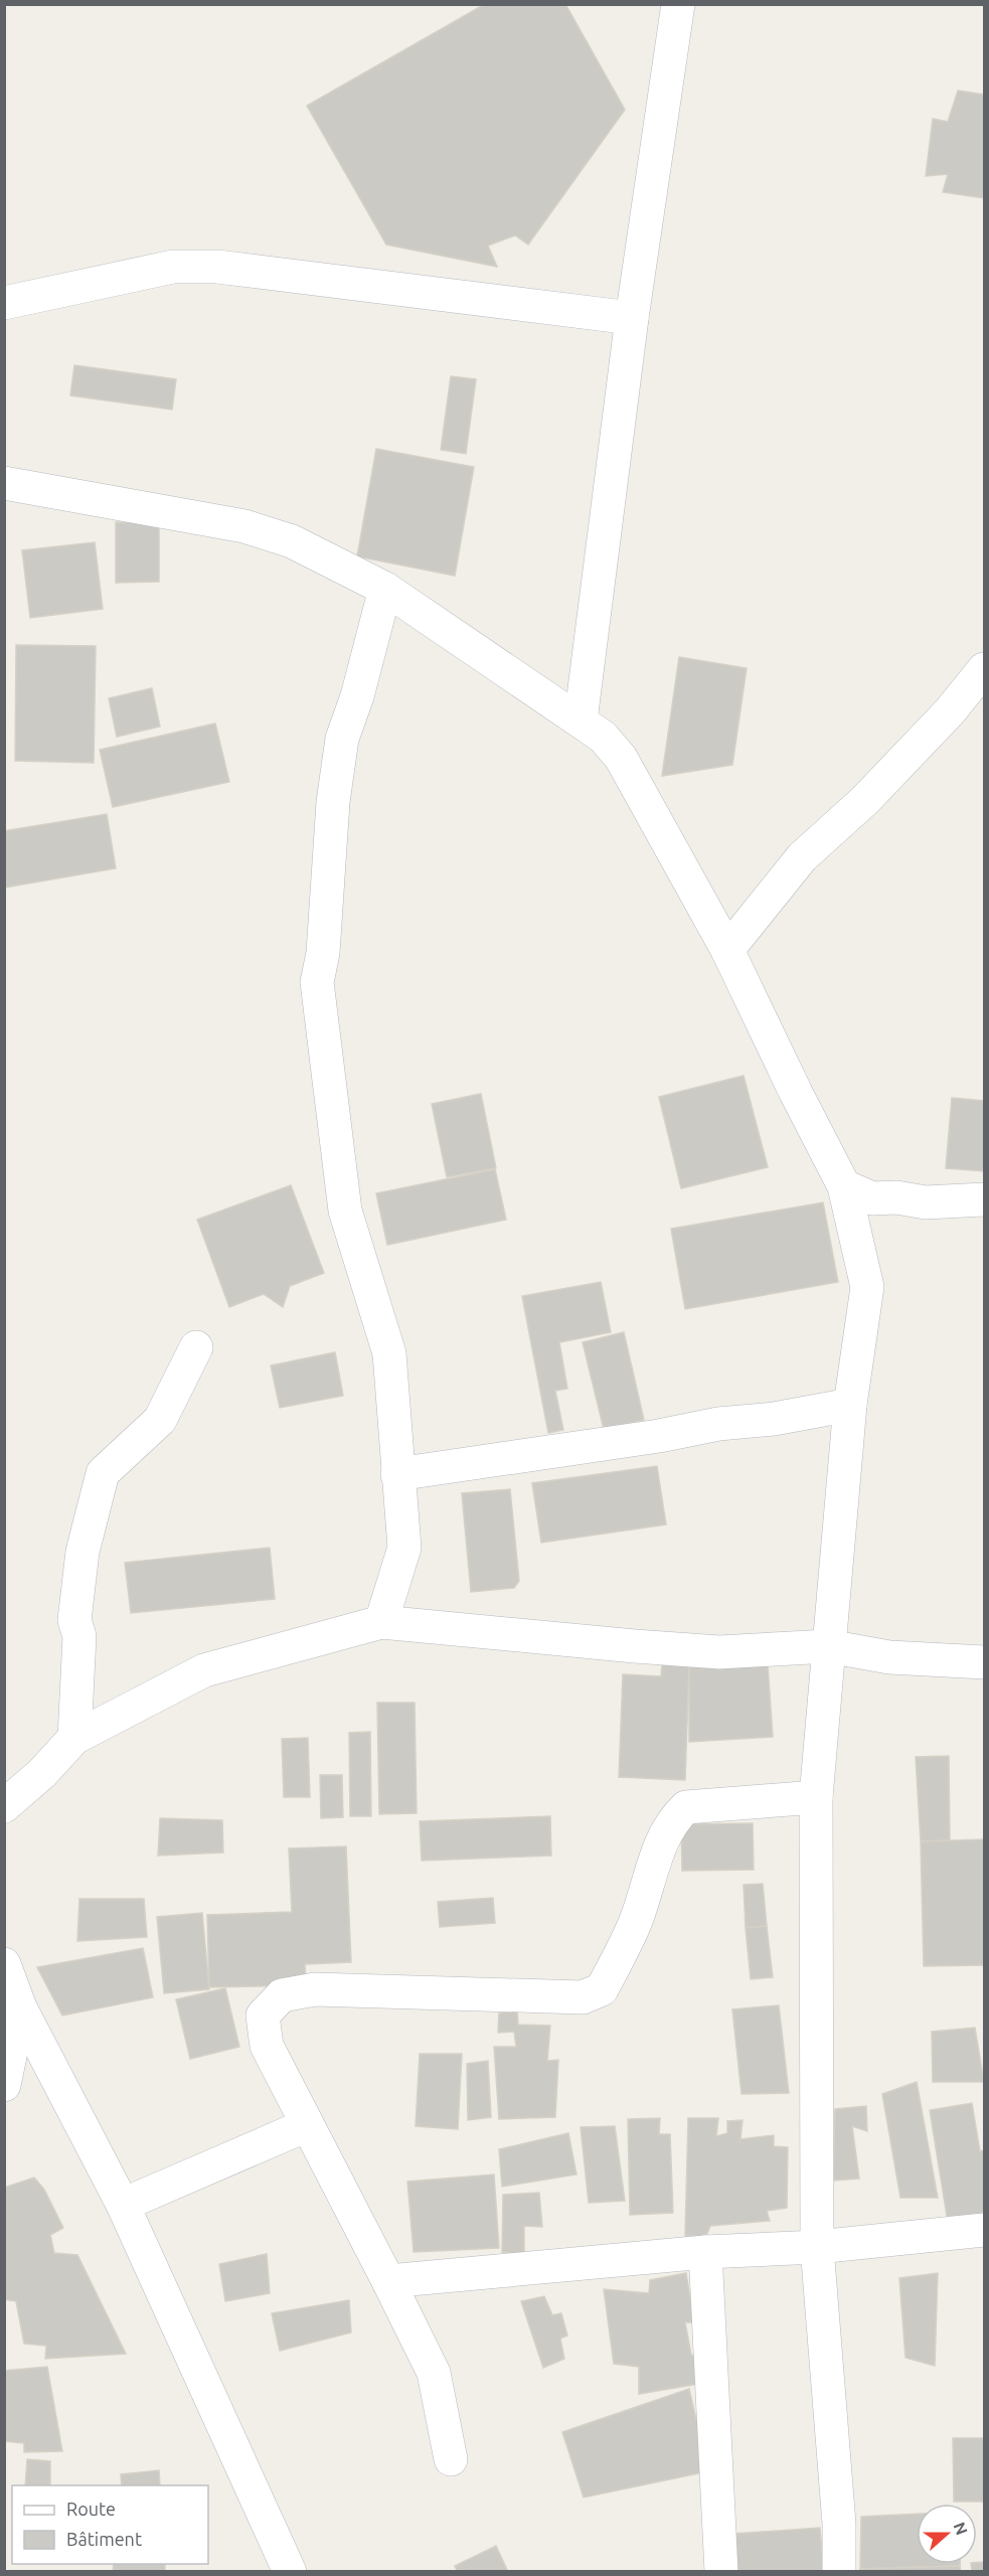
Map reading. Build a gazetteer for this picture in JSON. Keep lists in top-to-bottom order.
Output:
{
  "legend": ["Route", "Bâtiment"],
  "north": "right"
}
